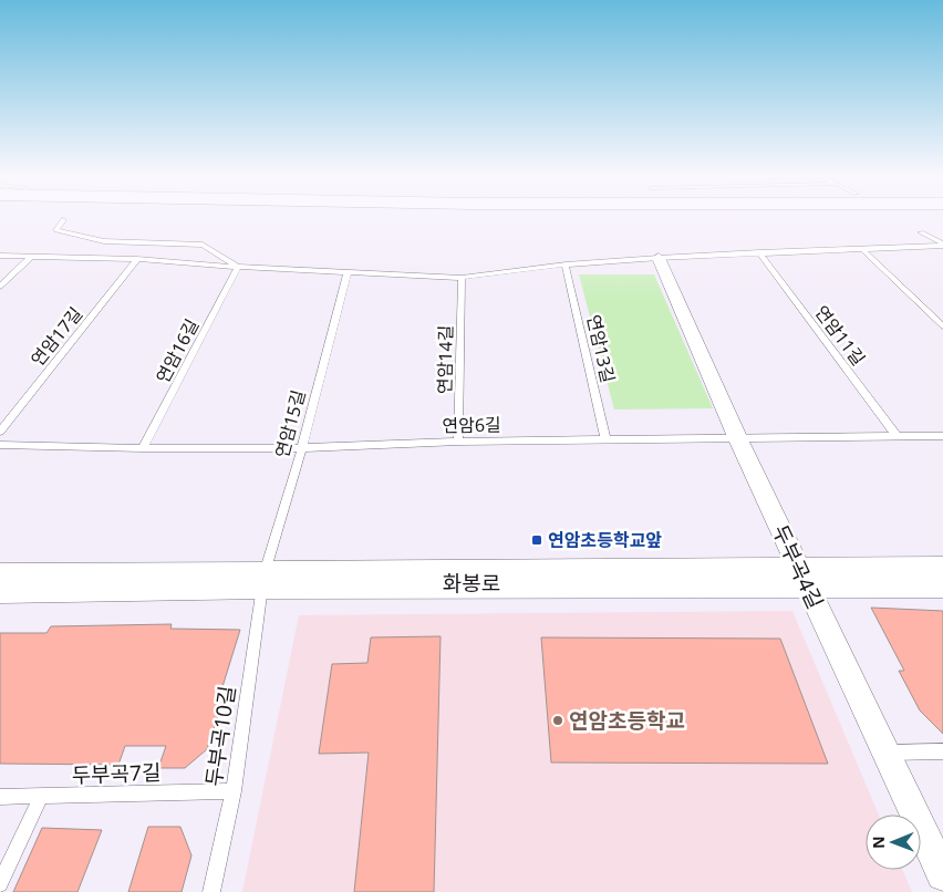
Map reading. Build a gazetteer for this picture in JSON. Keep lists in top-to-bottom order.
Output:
{
  "streets": {
    "street": ["두부곡4길", "화봉로"],
    "lane": [
      "연암11길",
      "연암17길",
      "연암13길",
      "연암16길",
      "연암14길",
      "연암15길",
      "연암6길",
      "두부곡10길",
      "두부곡7길"
    ]
  },
  "crossings": [
    ["연암11길", "연암6길"],
    ["연암13길", "연암6길"],
    ["연암16길", "연암6길"],
    ["연암14길", "연암6길"],
    ["연암15길", "연암6길"],
    ["연암15길", "화봉로"],
    ["연암15길", "두부곡10길"],
    ["연암6길", "두부곡4길"],
    ["두부곡4길", "화봉로"],
    ["화봉로", "두부곡10길"],
    ["두부곡10길", "두부곡7길"]
  ],
  "places": {
    "transit": ["연암초등학교앞"],
    "other": ["연암초등학교"]
  },
  "north": "left"
}
